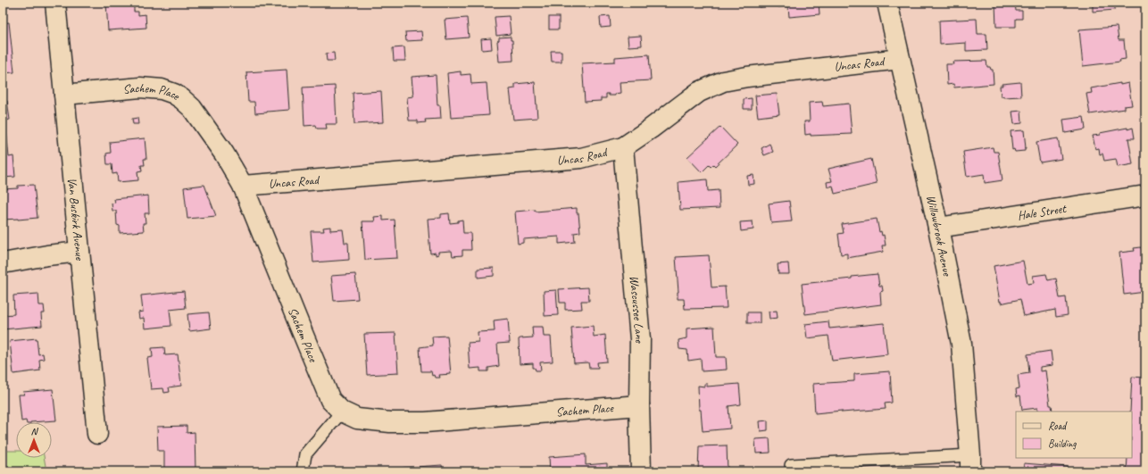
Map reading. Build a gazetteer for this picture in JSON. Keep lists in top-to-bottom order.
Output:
{
  "streets": {
    "street": [
      "Uncas Road",
      "Sachem Place",
      "Hale Street",
      "Van Buskirk Avenue",
      "Willowbrook Avenue",
      "Wascussee Lane"
    ]
  },
  "crossings": [
    ["Uncas Road", "Sachem Place"],
    ["Uncas Road", "Willowbrook Avenue"],
    ["Uncas Road", "Wascussee Lane"],
    ["Sachem Place", "Van Buskirk Avenue"],
    ["Sachem Place", "Wascussee Lane"],
    ["Hale Street", "Willowbrook Avenue"]
  ],
  "legend": ["Road", "Building"],
  "north": "top"
}
